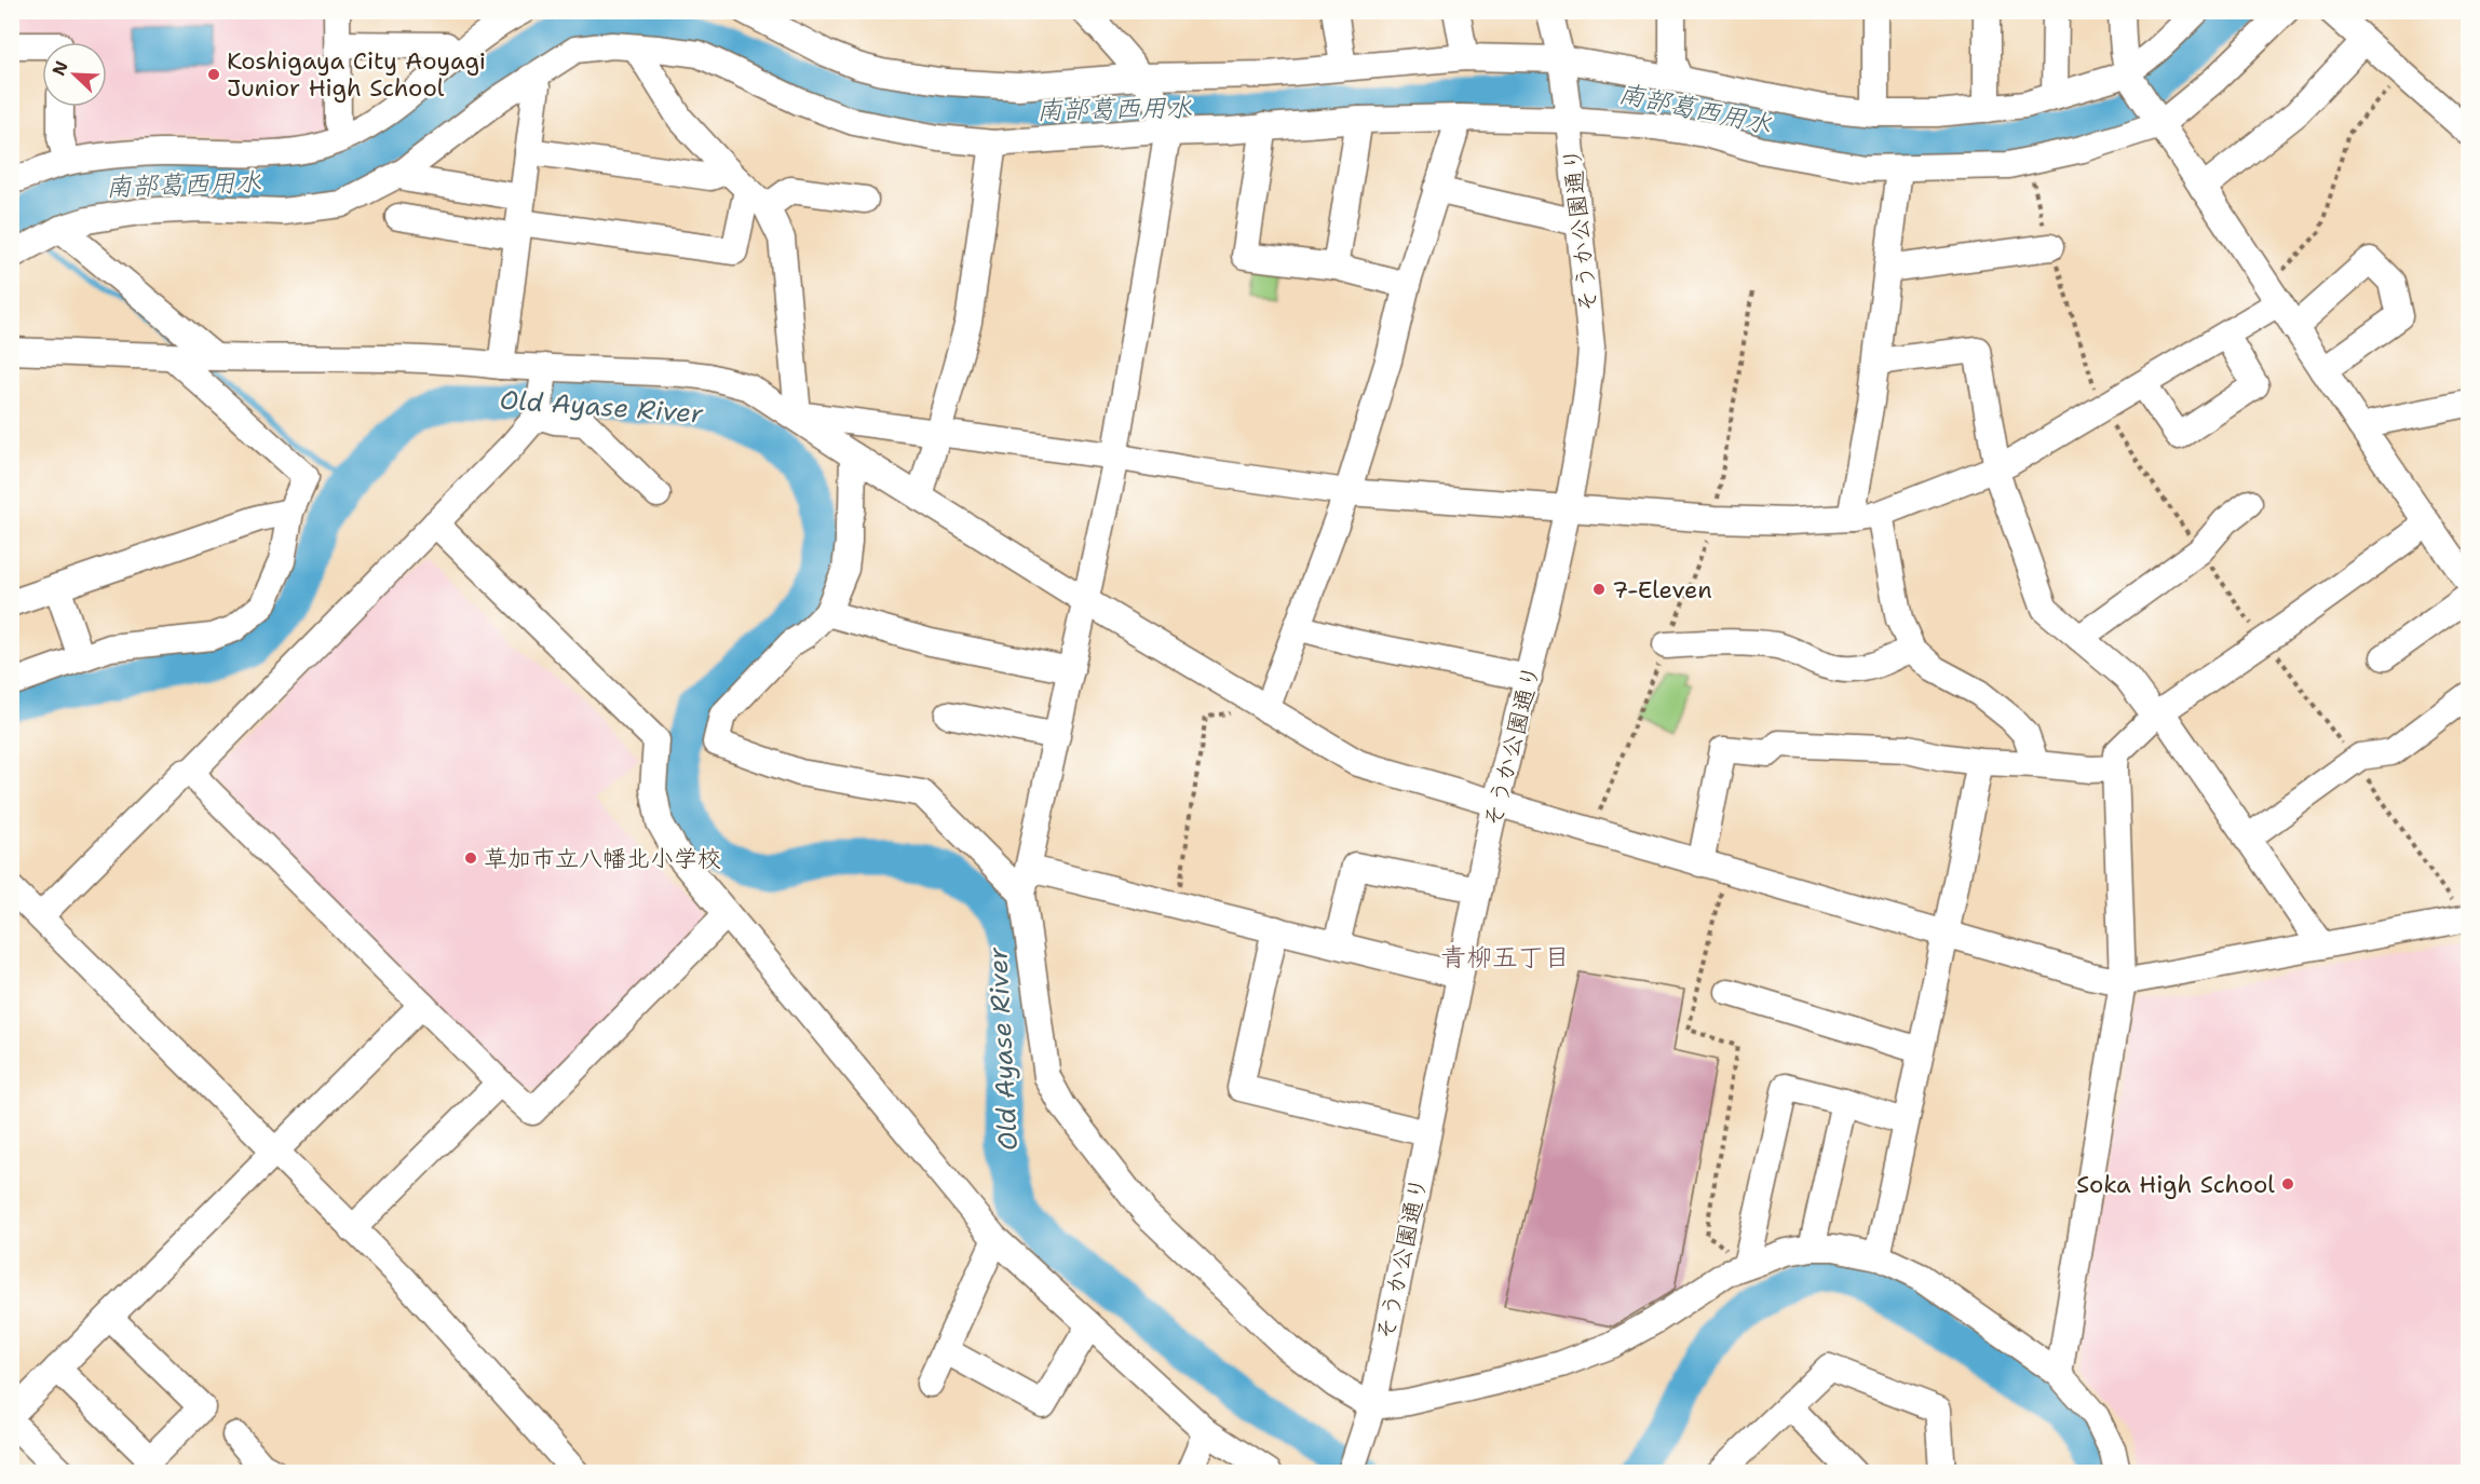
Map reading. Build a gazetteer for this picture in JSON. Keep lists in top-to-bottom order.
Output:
{
  "streets": {
    "street": ["そうか公園通り"]
  },
  "districts": ["青柳五丁目"],
  "water": ["南部葛西用水", "Old Ayase River"],
  "places": [
    "Koshigaya City Aoyagi Junior High School",
    "7-Eleven",
    "草加市立八幡北小学校",
    "Soka High School"
  ],
  "north": "top left"
}
